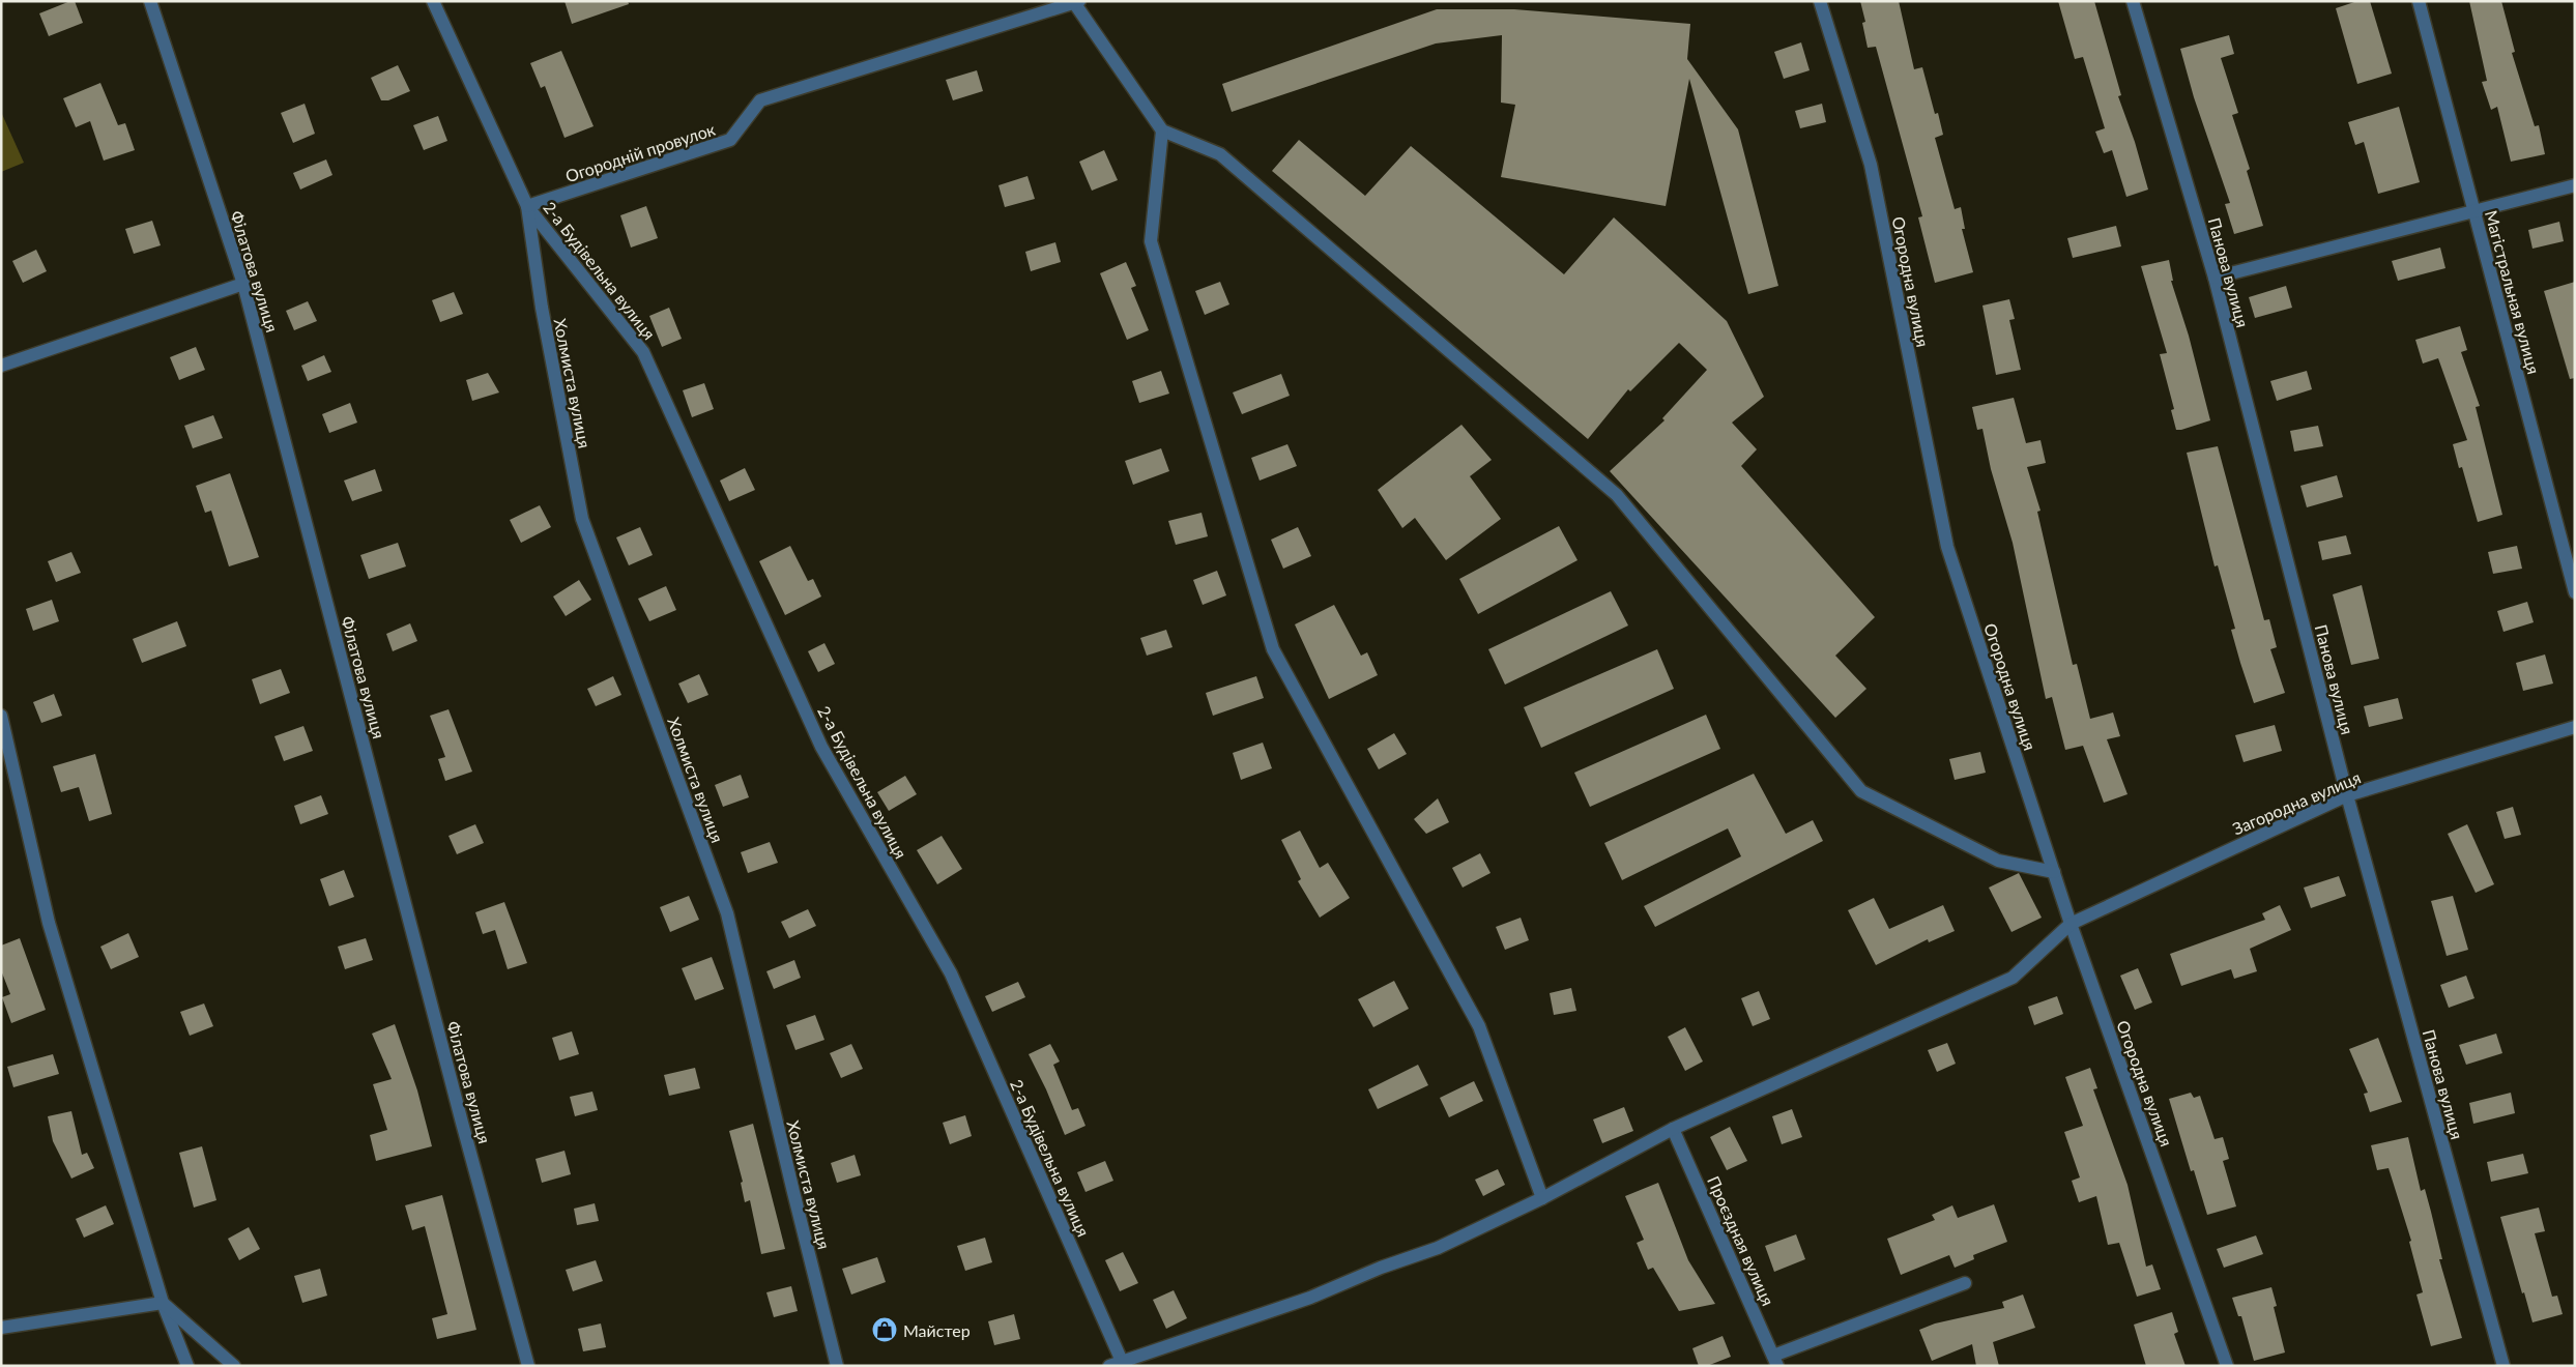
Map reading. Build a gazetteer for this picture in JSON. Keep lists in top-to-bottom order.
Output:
{
  "streets": {
    "street": [
      "Огородній провулок",
      "2-а Будівельна вулиця",
      "Філатова вулиця",
      "Панова вулиця",
      "Огородна вулиця",
      "Магістральная вулиця",
      "Холмиста вулиця",
      "Загородна вулиця",
      "Проєздная вулиця"
    ]
  },
  "crossings": [
    ["Огородній провулок", "2-а Будівельна вулиця"],
    ["Огородній провулок", "Холмиста вулиця"],
    ["2-а Будівельна вулиця", "Холмиста вулиця"],
    ["2-а Будівельна вулиця", "Загородна вулиця"],
    ["Панова вулиця", "Загородна вулиця"],
    ["Огородна вулиця", "Загородна вулиця"],
    ["Загородна вулиця", "Проєздная вулиця"]
  ],
  "places": {
    "shop": ["Майстер"]
  }
}
